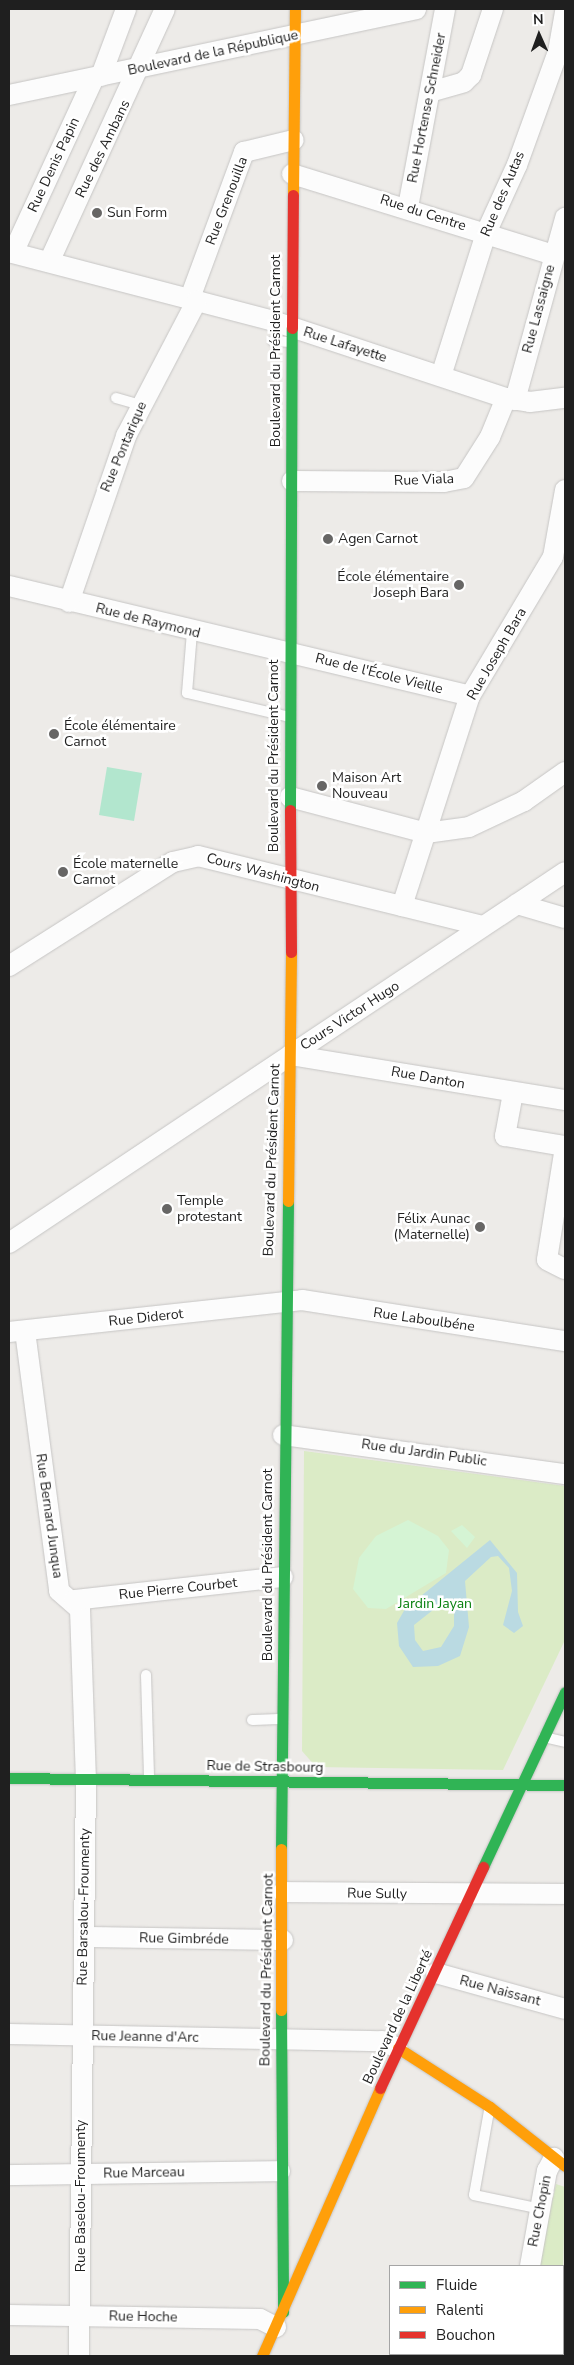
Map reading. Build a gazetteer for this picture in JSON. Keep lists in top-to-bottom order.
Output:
{
  "streets": {
    "street": [
      "Boulevard de la République",
      "Rue Hortense Schneider",
      "Rue des Ambans",
      "Rue Denis Papin",
      "Rue des Autas",
      "Rue Grenouilla",
      "Rue du Centre",
      "Rue Lassaigne",
      "Rue Lafayette",
      "Boulevard du Président Carnot",
      "Rue Pontarique",
      "Rue Viala",
      "Rue de Raymond",
      "Rue Joseph Bara",
      "Rue de l'École Vieille",
      "Cours Washington",
      "Cours Victor Hugo",
      "Rue Danton",
      "Rue Diderot",
      "Rue Laboulbéne",
      "Rue du Jardin Public",
      "Rue Bernard Junqua",
      "Rue Pierre Courbet",
      "Rue de Strasbourg",
      "Rue Sully",
      "Rue Barsalou-Froumenty",
      "Rue Gimbréde",
      "Rue Naissant",
      "Boulevard de la Liberté",
      "Rue Jeanne d'Arc",
      "Rue Marceau",
      "Rue Baselou-Froumenty",
      "Rue Chopin",
      "Rue Hoche"
    ]
  },
  "crossings": [
    ["Boulevard de la République", "Rue des Ambans"],
    ["Boulevard de la République", "Rue Denis Papin"],
    ["Boulevard de la République", "Boulevard du Président Carnot"],
    ["Rue Hortense Schneider", "Rue du Centre"],
    ["Rue des Ambans", "Rue Lafayette"],
    ["Rue Denis Papin", "Rue Lafayette"],
    ["Rue des Autas", "Rue du Centre"],
    ["Rue des Autas", "Rue Lafayette"],
    ["Rue Grenouilla", "Rue Lafayette"],
    ["Rue Grenouilla", "Boulevard du Président Carnot"],
    ["Rue Grenouilla", "Rue Pontarique"],
    ["Rue du Centre", "Rue Lassaigne"],
    ["Rue du Centre", "Boulevard du Président Carnot"],
    ["Rue Lassaigne", "Rue Lafayette"],
    ["Rue Lassaigne", "Rue Viala"],
    ["Rue Lafayette", "Boulevard du Président Carnot"],
    ["Rue Lafayette", "Rue Pontarique"],
    ["Rue Lafayette", "Rue Viala"],
    ["Boulevard du Président Carnot", "Rue Viala"],
    ["Boulevard du Président Carnot", "Rue de Raymond"],
    ["Boulevard du Président Carnot", "Rue de l'École Vieille"],
    ["Boulevard du Président Carnot", "Cours Washington"],
    ["Boulevard du Président Carnot", "Cours Victor Hugo"],
    ["Boulevard du Président Carnot", "Rue Danton"],
    ["Boulevard du Président Carnot", "Rue Diderot"],
    ["Boulevard du Président Carnot", "Rue Laboulbéne"],
    ["Boulevard du Président Carnot", "Rue du Jardin Public"],
    ["Boulevard du Président Carnot", "Rue Pierre Courbet"],
    ["Boulevard du Président Carnot", "Rue de Strasbourg"],
    ["Boulevard du Président Carnot", "Rue Sully"],
    ["Boulevard du Président Carnot", "Rue Gimbréde"],
    ["Boulevard du Président Carnot", "Boulevard de la Liberté"],
    ["Boulevard du Président Carnot", "Rue Jeanne d'Arc"],
    ["Boulevard du Président Carnot", "Rue Marceau"],
    ["Boulevard du Président Carnot", "Rue Hoche"],
    ["Rue Pontarique", "Rue de Raymond"],
    ["Rue de Raymond", "Rue de l'École Vieille"],
    ["Rue Joseph Bara", "Rue de l'École Vieille"],
    ["Rue Joseph Bara", "Cours Washington"],
    ["Cours Washington", "Cours Victor Hugo"],
    ["Cours Victor Hugo", "Rue Danton"],
    ["Rue Diderot", "Rue Laboulbéne"],
    ["Rue Diderot", "Rue Bernard Junqua"],
    ["Rue Bernard Junqua", "Rue Pierre Courbet"],
    ["Rue Bernard Junqua", "Rue de Strasbourg"],
    ["Rue Bernard Junqua", "Rue Barsalou-Froumenty"],
    ["Rue de Strasbourg", "Rue Barsalou-Froumenty"],
    ["Rue de Strasbourg", "Boulevard de la Liberté"],
    ["Rue Sully", "Boulevard de la Liberté"],
    ["Rue Barsalou-Froumenty", "Rue Gimbréde"],
    ["Rue Barsalou-Froumenty", "Rue Jeanne d'Arc"],
    ["Rue Barsalou-Froumenty", "Rue Baselou-Froumenty"],
    ["Rue Naissant", "Boulevard de la Liberté"],
    ["Boulevard de la Liberté", "Rue Jeanne d'Arc"],
    ["Boulevard de la Liberté", "Rue Hoche"],
    ["Rue Jeanne d'Arc", "Rue Baselou-Froumenty"],
    ["Rue Marceau", "Rue Baselou-Froumenty"],
    ["Rue Baselou-Froumenty", "Rue Hoche"]
  ],
  "parks": ["Jardin Jayan"],
  "places": [
    "Sun Form",
    "Agen Carnot",
    "École élémentaire Joseph Bara",
    "École élémentaire Carnot",
    "Maison Art Nouveau",
    "École maternelle Carnot",
    "Temple protestant",
    "Félix Aunac (Maternelle)"
  ],
  "legend": ["Fluide", "Ralenti", "Bouchon"],
  "north": "top"
}
